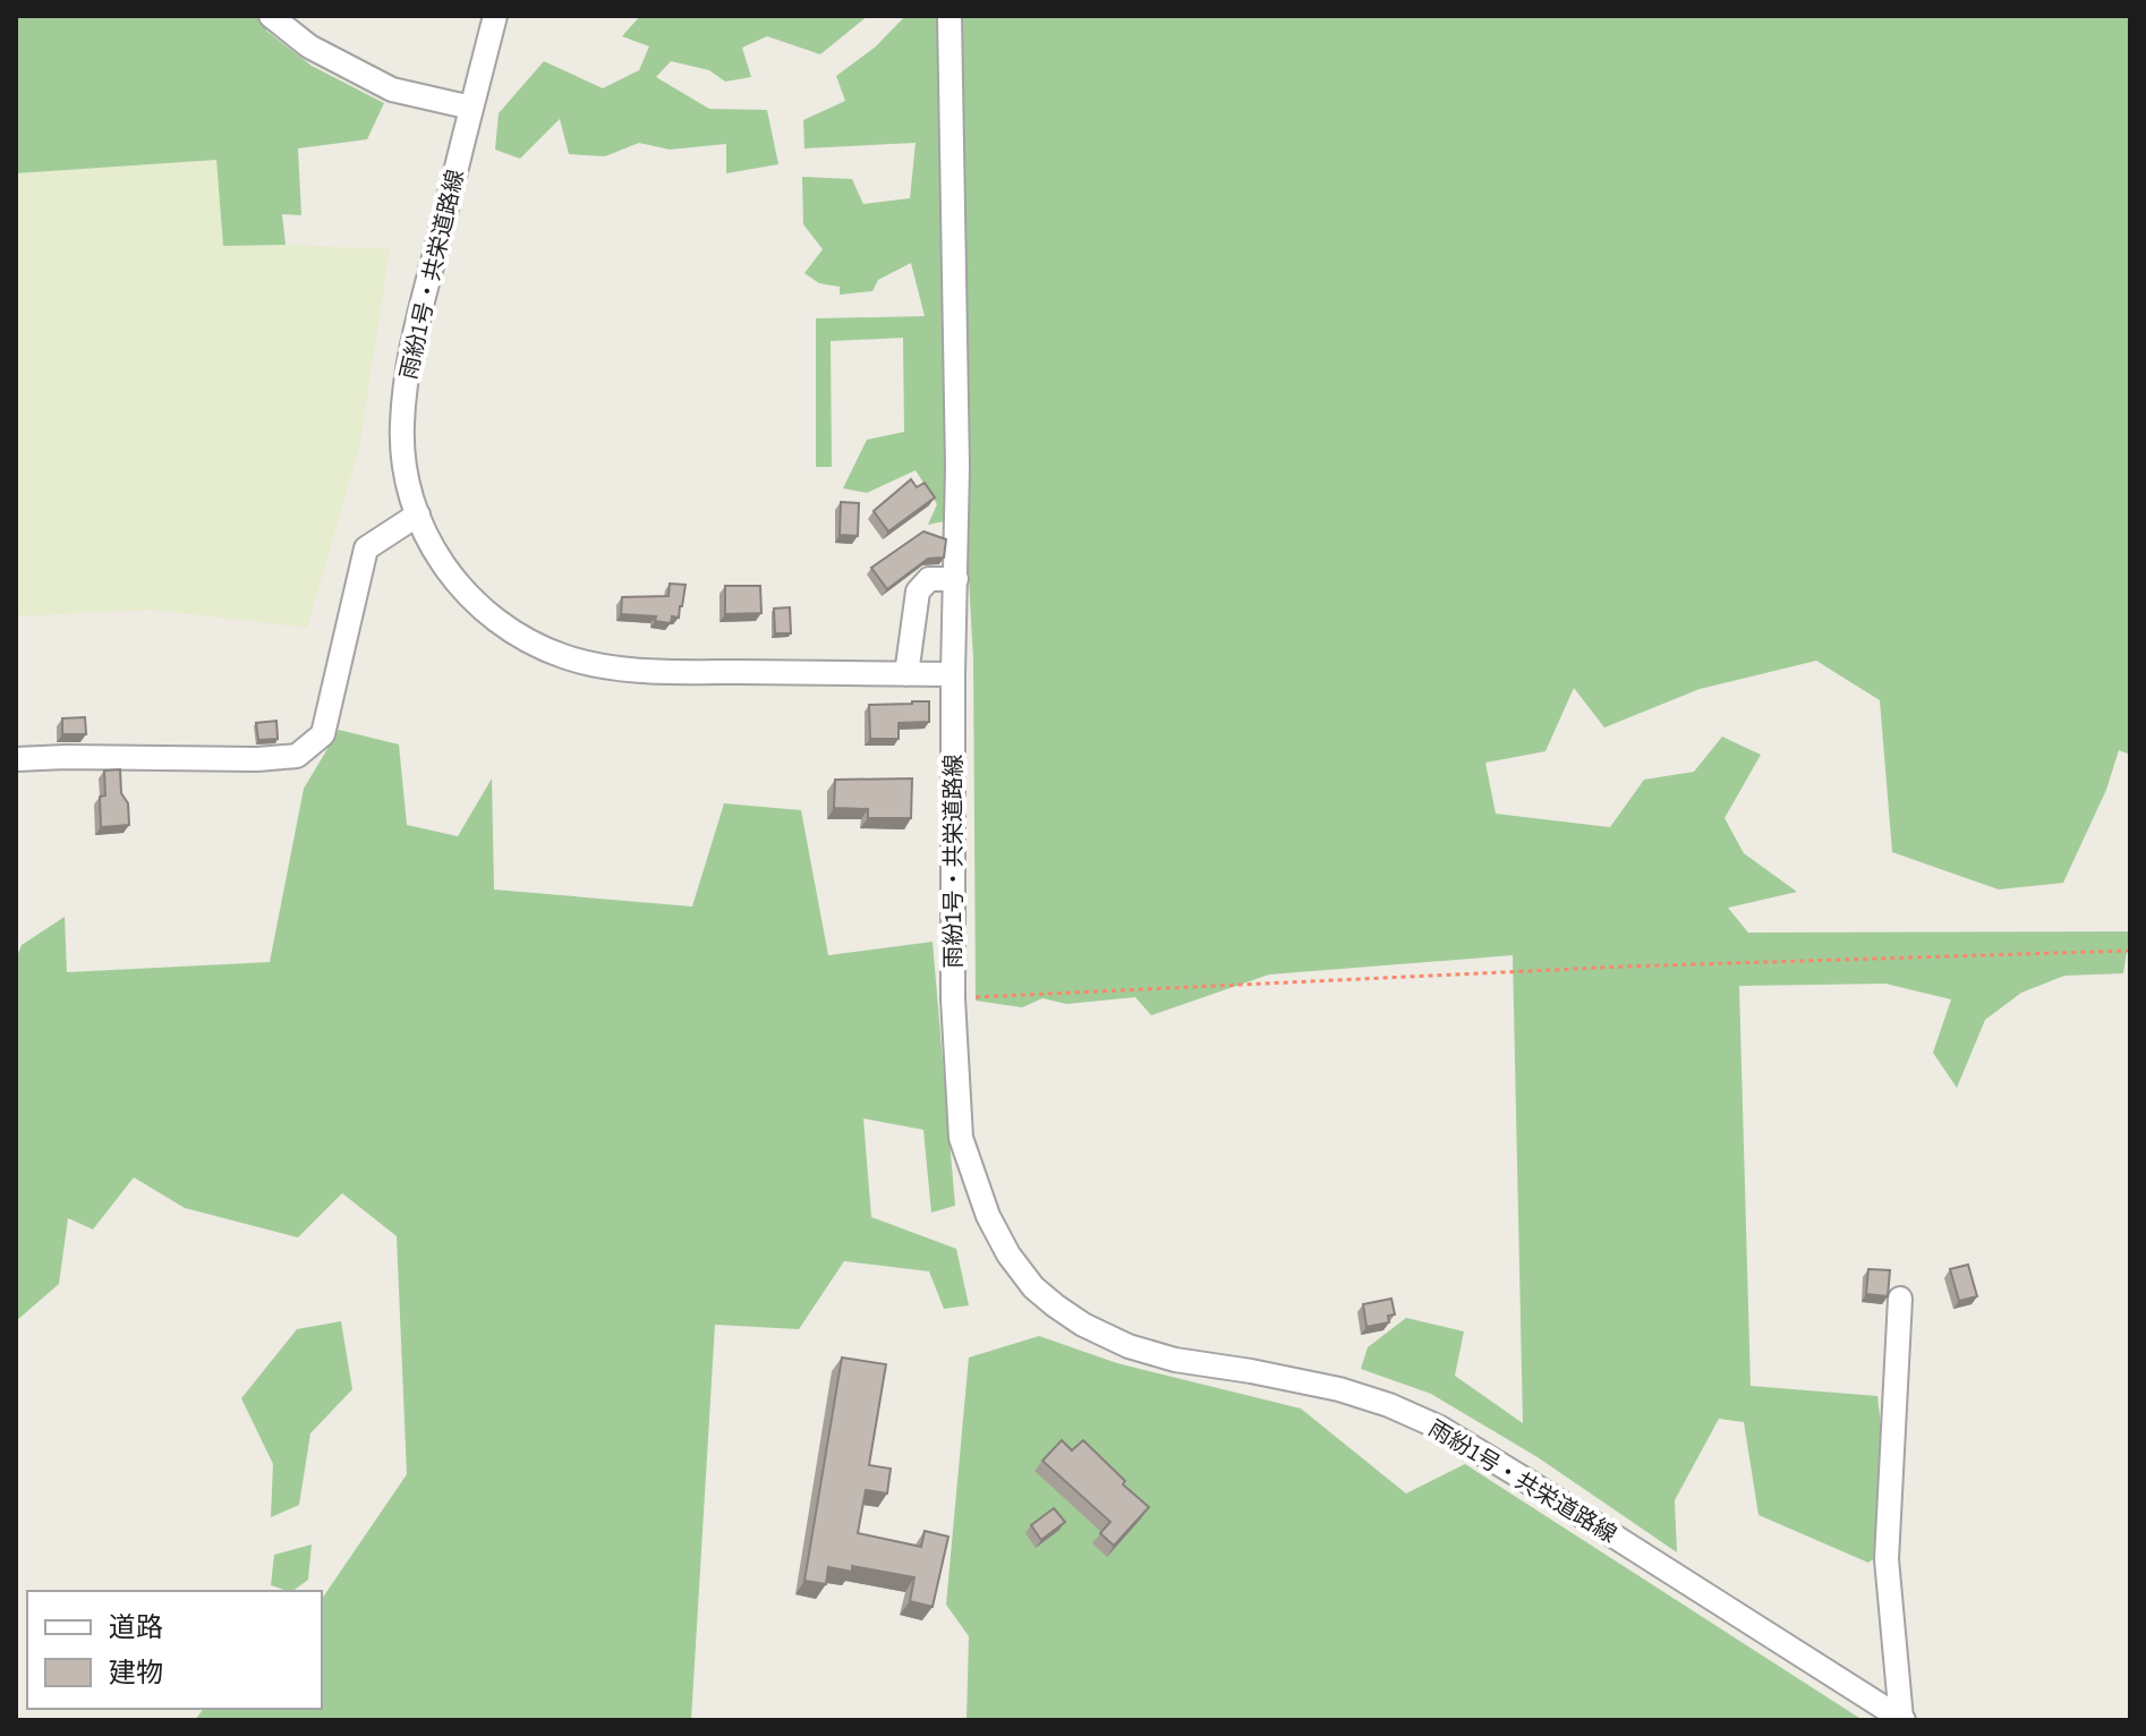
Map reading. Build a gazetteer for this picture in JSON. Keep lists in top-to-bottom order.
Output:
{
  "streets": {
    "street": ["雨紛1号・共栄道路線"]
  },
  "legend": ["道路", "建物"]
}
